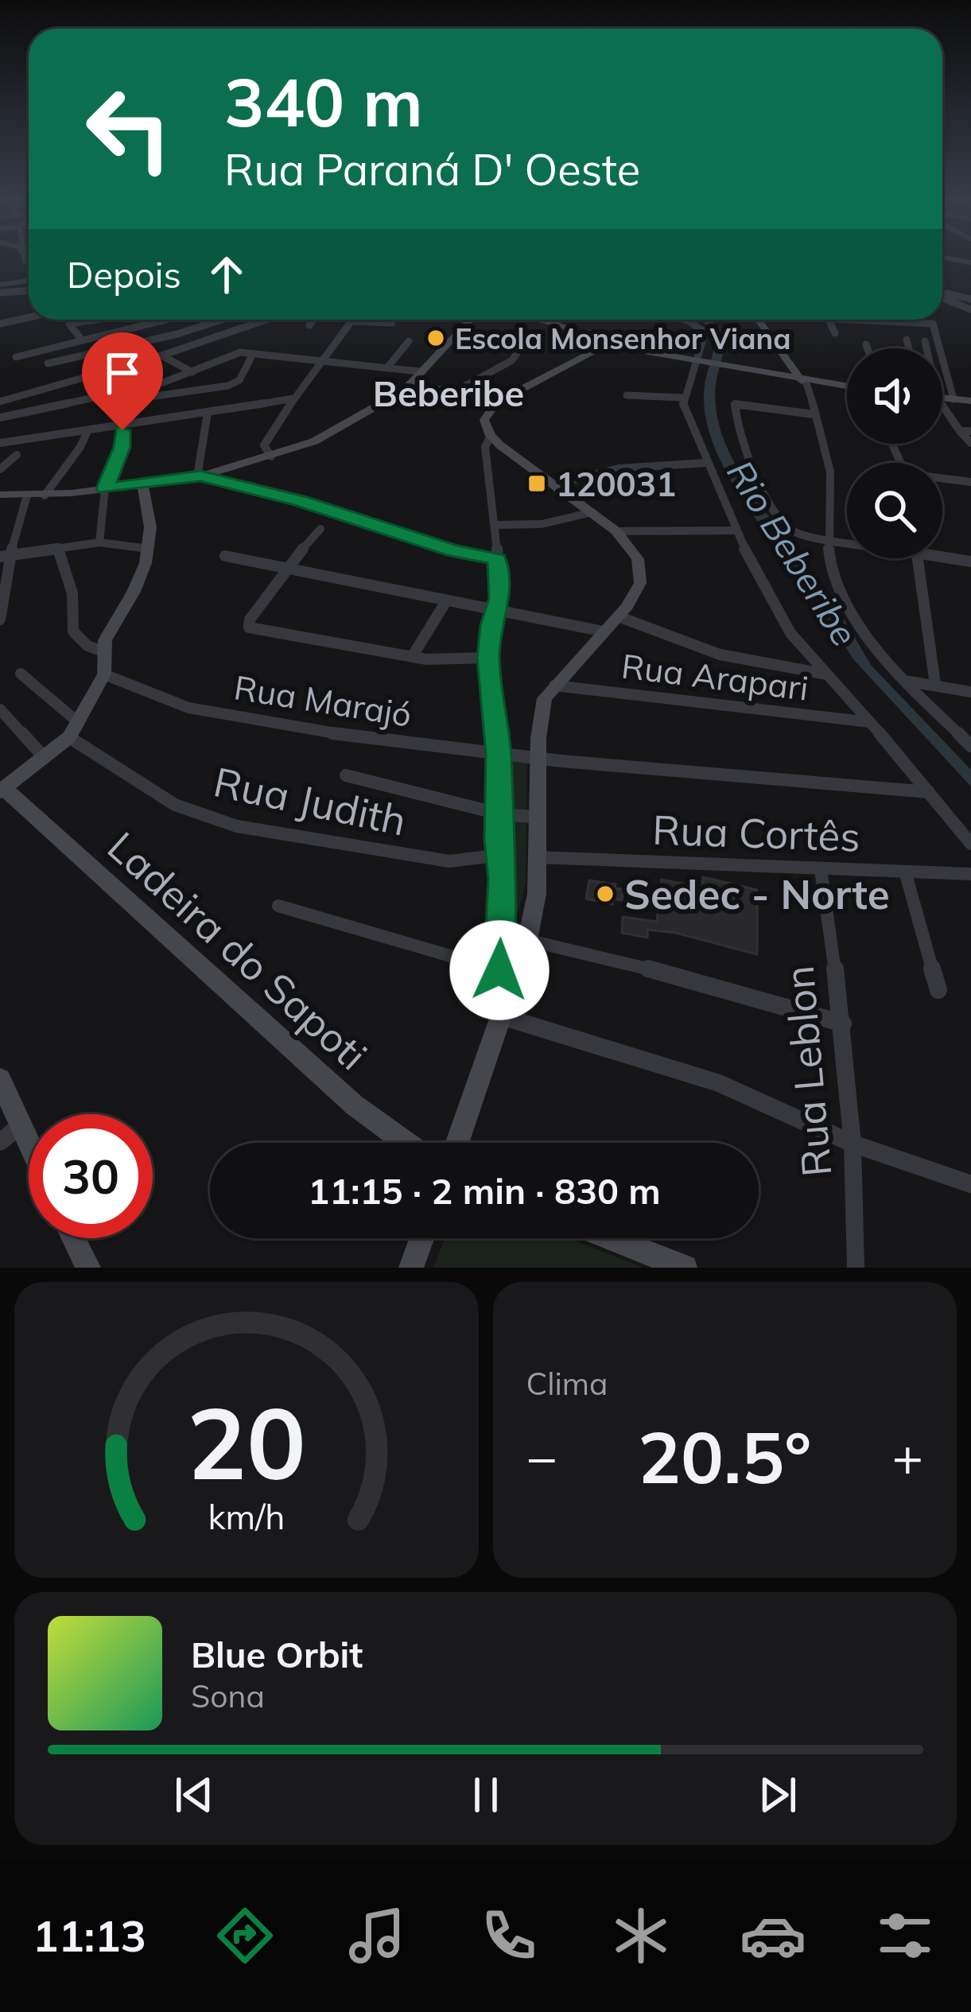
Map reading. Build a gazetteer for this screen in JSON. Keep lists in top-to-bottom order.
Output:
{
  "streets": {
    "street": [
      "Rua Arapari",
      "Rua Marajó",
      "Rua Judith",
      "Rua Cortês",
      "Ladeira do Sapoti",
      "Rua Leblon"
    ]
  },
  "crossings": [
    ["Rua Cortês", "Rua Leblon"]
  ],
  "districts": ["Beberibe"],
  "water": ["Rio Beberibe"],
  "places": {
    "other": ["Escola Monsenhor Viana", "Sedec - Norte"],
    "transit": ["120031"]
  },
  "page": {
    "turn": ["340 m", "Rua Paraná D' Oeste"],
    "then": "Depois",
    "limit": "30",
    "trip": "11:15 · 2 min · 830 m",
    "tile": "Clima",
    "heat": ["−", "20.5°", "+"],
    "song": ["Blue Orbit", "Sona"],
    "tabs": "11:13",
    "gauge": ["20", "km/h"]
  }
}
